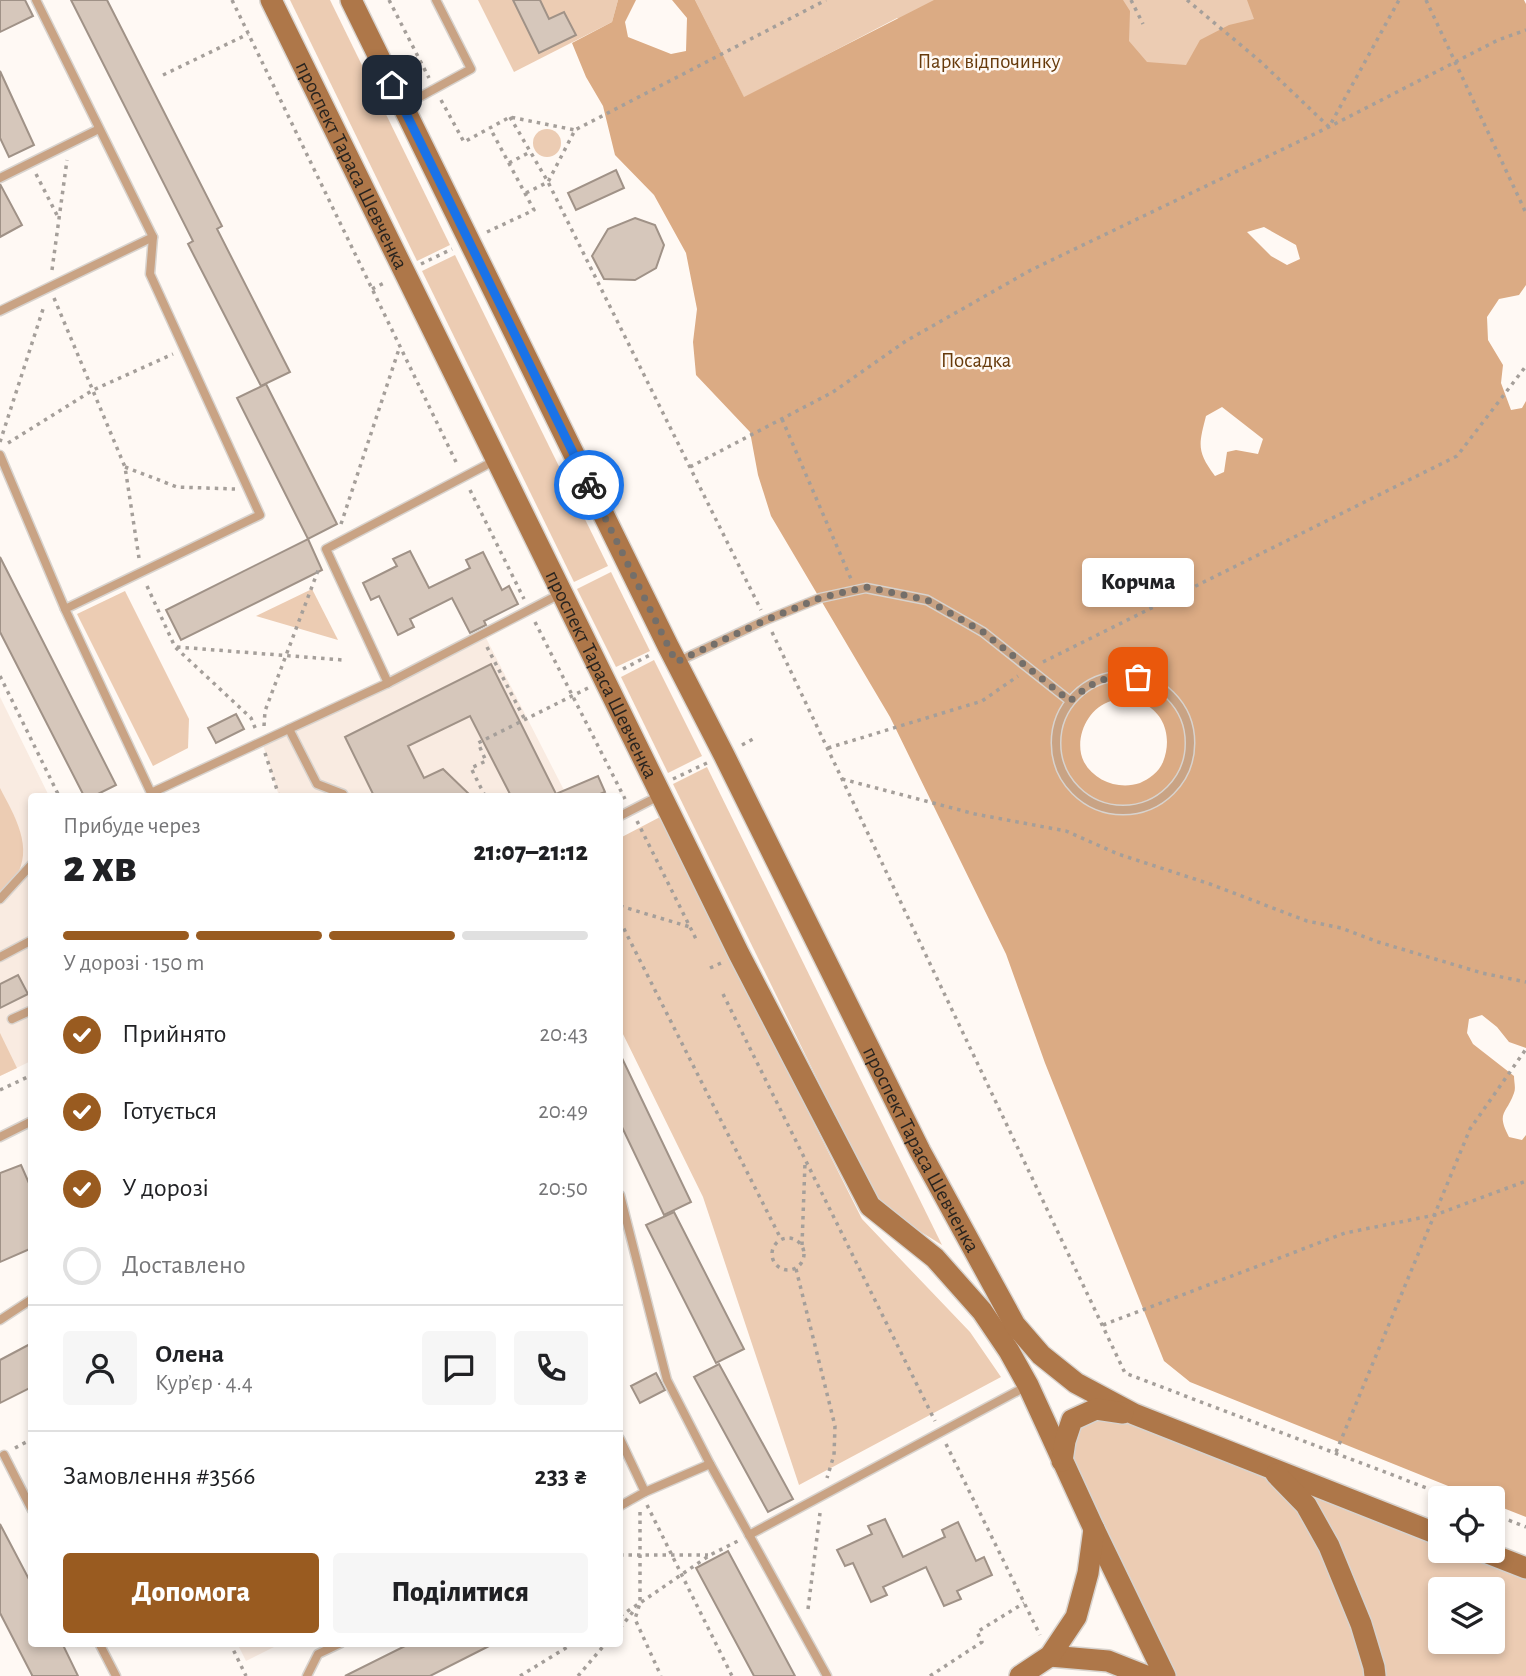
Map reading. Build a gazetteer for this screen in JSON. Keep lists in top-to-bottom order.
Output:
{
  "streets": {
    "main road": ["проспект Тараса Шевченка"]
  },
  "parks": ["Парк відпочинку", "Посадка"],
  "places": ["Корчма"],
  "page": {
    "bubble": "Корчма",
    "heading": ["2 хв", "Прибуде через", "21:07–21:12"],
    "panel": [
      "Олена",
      "Кур’єр · 4.4",
      "Замовлення #3566",
      "233 ₴"
    ],
    "bar": "У дорозі · 150 m",
    "list": [
      ["Прийнято", "20:43"],
      ["Готується", "20:49"],
      ["У дорозі", "20:50"],
      "Доставлено"
    ],
    "buttons": ["Допомога", "Поділитися"]
  }
}
